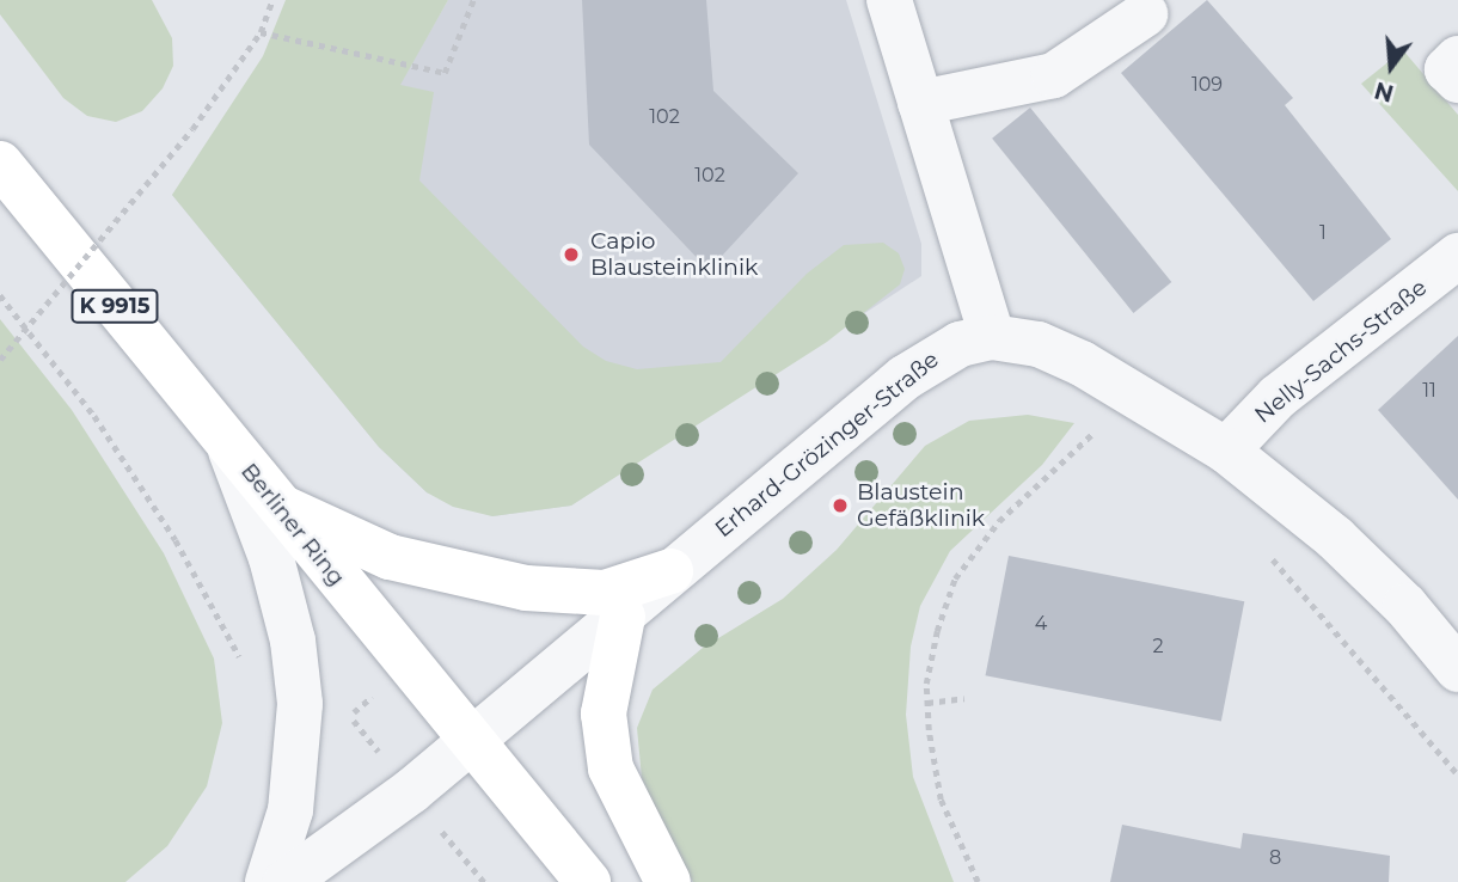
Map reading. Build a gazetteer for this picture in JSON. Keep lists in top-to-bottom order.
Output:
{
  "streets": {
    "main road": ["K 9915", "Berliner Ring"],
    "street": ["Nelly-Sachs-Straße", "Erhard-Grözinger-Straße"]
  },
  "crossings": [
    ["Erhard-Grözinger-Straße", "Berliner Ring"]
  ],
  "places": ["Capio Blausteinklinik", "Blaustein Gefäßklinik"],
  "house_numbers": [
    "109",
    "102",
    "102",
    "1",
    "11",
    "4",
    "2",
    "8"
  ],
  "north": "bottom"
}
